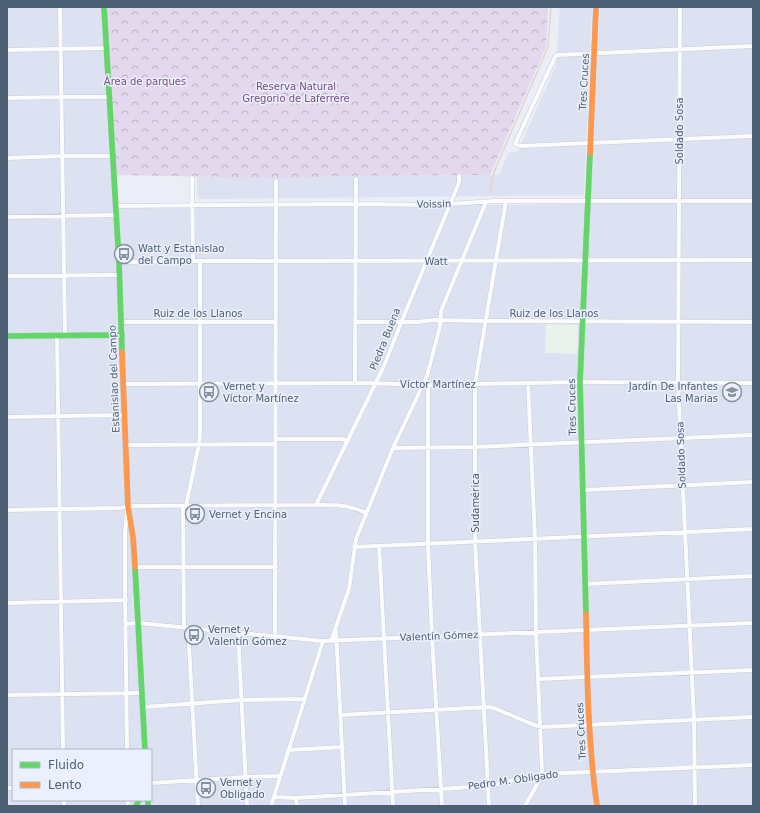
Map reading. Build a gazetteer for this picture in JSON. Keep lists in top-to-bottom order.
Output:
{
  "streets": {
    "street": [
      "Tres Cruces",
      "Soldado Sosa",
      "Voissin",
      "Watt",
      "Ruiz de los Llanos",
      "Piedra Buena",
      "Estanislao del Campo",
      "Víctor Martínez",
      "Sudamérica",
      "Valentín Gómez",
      "Pedro M. Obligado"
    ]
  },
  "crossings": [
    ["Tres Cruces", "Voissin"],
    ["Tres Cruces", "Watt"],
    ["Tres Cruces", "Ruiz de los Llanos"],
    ["Tres Cruces", "Víctor Martínez"],
    ["Tres Cruces", "Valentín Gómez"],
    ["Tres Cruces", "Pedro M. Obligado"],
    ["Soldado Sosa", "Voissin"],
    ["Soldado Sosa", "Watt"],
    ["Soldado Sosa", "Ruiz de los Llanos"],
    ["Soldado Sosa", "Víctor Martínez"],
    ["Soldado Sosa", "Valentín Gómez"],
    ["Soldado Sosa", "Pedro M. Obligado"],
    ["Voissin", "Piedra Buena"],
    ["Voissin", "Estanislao del Campo"],
    ["Voissin", "Sudamérica"],
    ["Watt", "Piedra Buena"],
    ["Watt", "Estanislao del Campo"],
    ["Watt", "Sudamérica"],
    ["Ruiz de los Llanos", "Piedra Buena"],
    ["Ruiz de los Llanos", "Estanislao del Campo"],
    ["Ruiz de los Llanos", "Sudamérica"],
    ["Piedra Buena", "Víctor Martínez"],
    ["Estanislao del Campo", "Víctor Martínez"],
    ["Estanislao del Campo", "Valentín Gómez"],
    ["Víctor Martínez", "Sudamérica"],
    ["Sudamérica", "Valentín Gómez"],
    ["Sudamérica", "Pedro M. Obligado"]
  ],
  "parks": ["Área de parques", "Reserva Natural Gregorio de Laferrère"],
  "places": {
    "bus stop": [
      "Watt y Estanislao del Campo",
      "Vernet y Víctor Martínez",
      "Vernet y Encina",
      "Vernet y Valentín Gómez",
      "Vernet y Obligado"
    ],
    "school or university": ["Jardín De Infantes Las Marias"]
  },
  "legend": ["Fluido", "Lento"]
}
